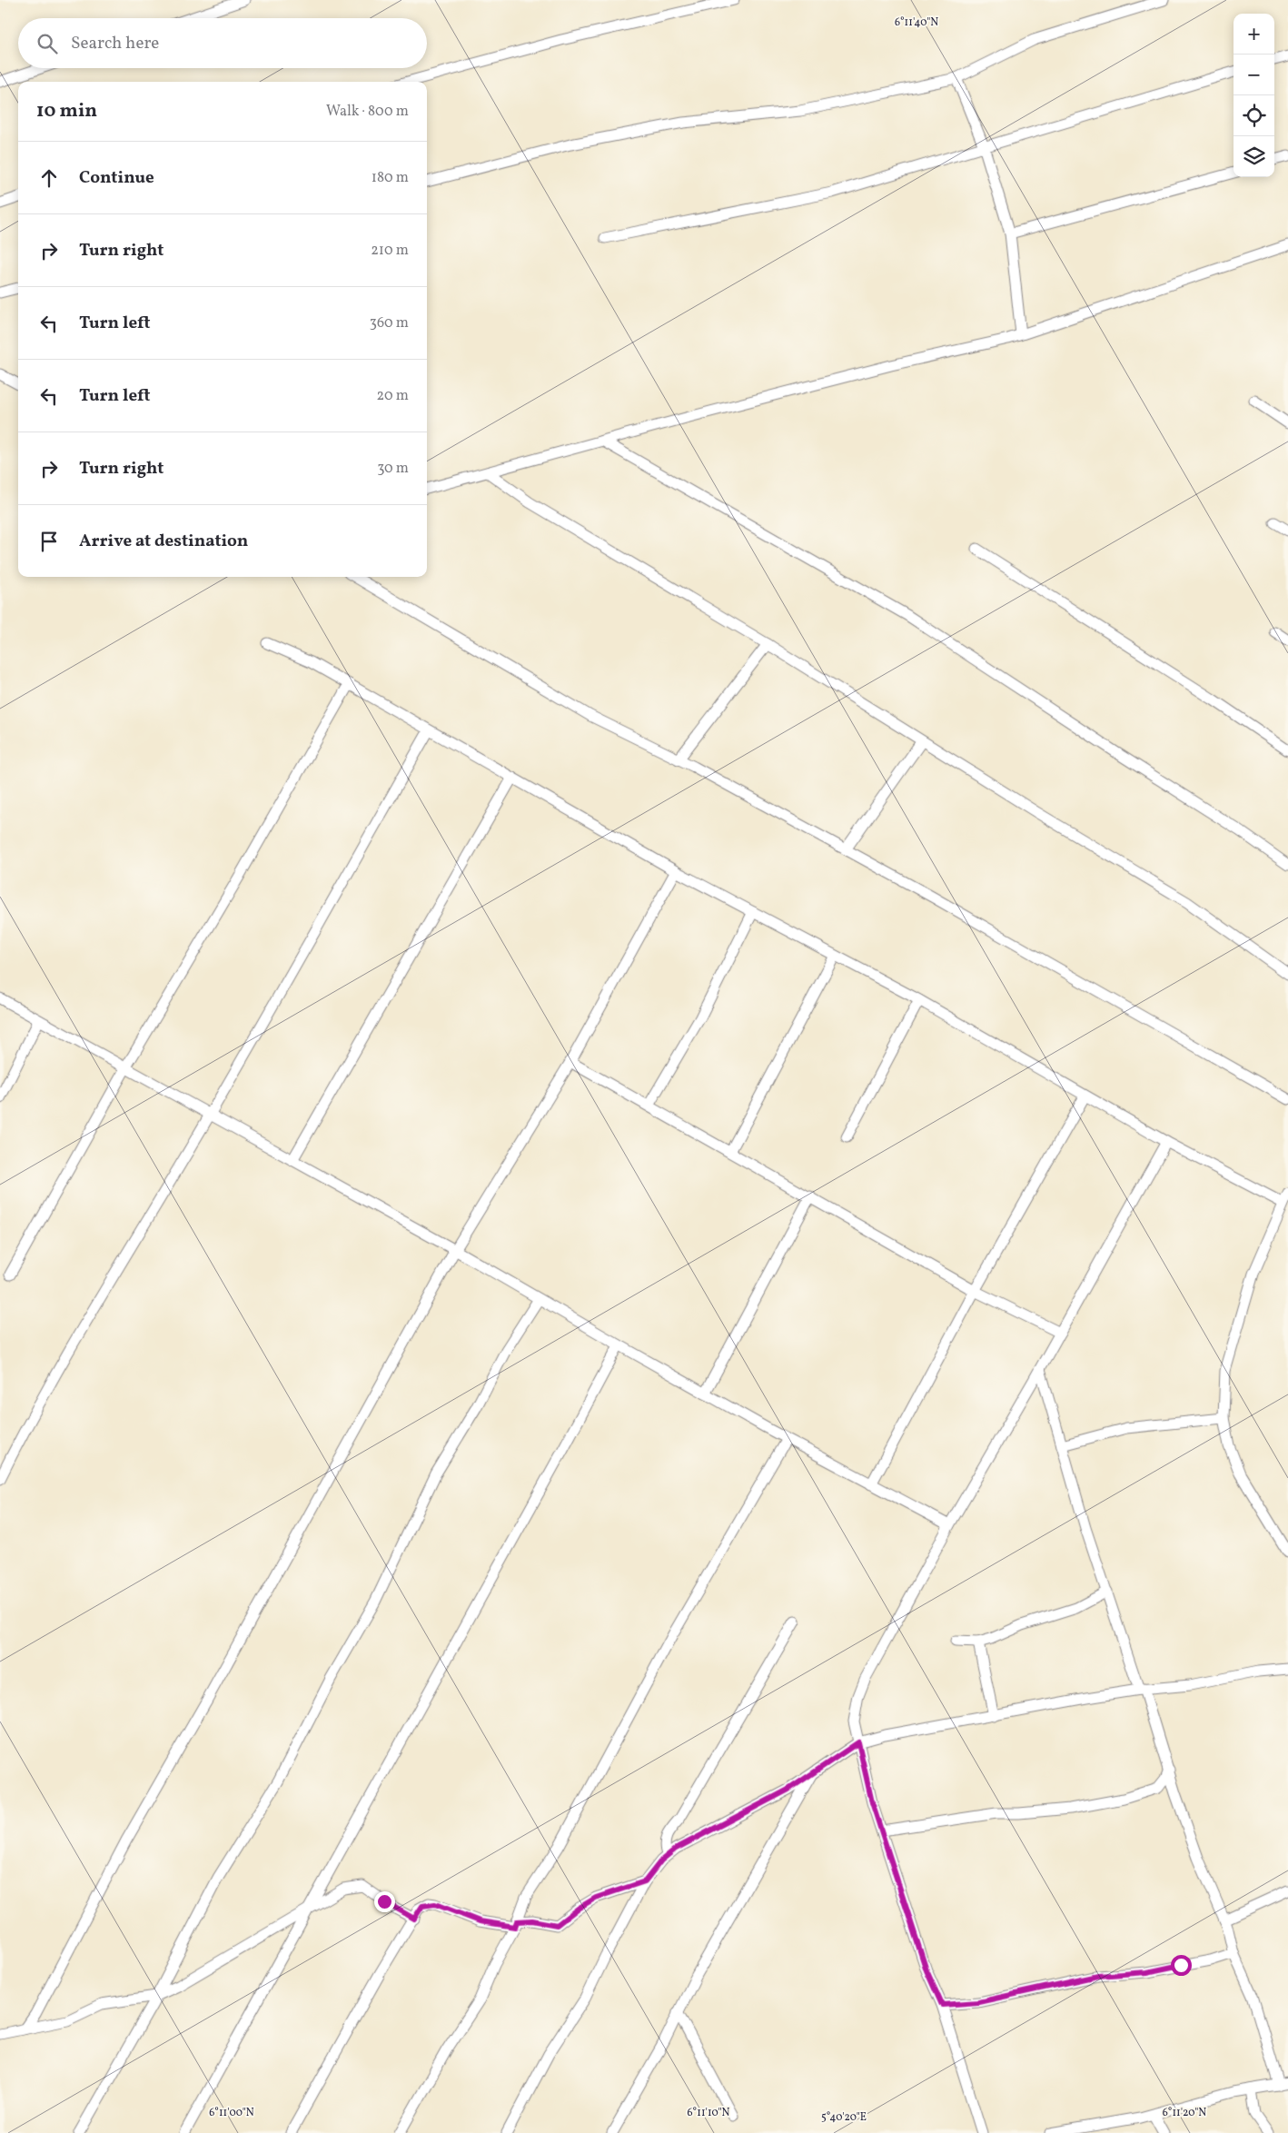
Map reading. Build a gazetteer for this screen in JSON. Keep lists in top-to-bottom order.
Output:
{
  "page": {
    "map_buttons": ["+", "−"],
    "search": "Search here",
    "heading": ["10 min", "Walk · 800 m"],
    "list": [
      ["Continue", "180 m"],
      ["Turn right", "210 m"],
      ["Turn left", "360 m"],
      ["Turn left", "20 m"],
      ["Turn right", "30 m"],
      "Arrive at destination"
    ]
  },
  "coordinates": [
    "6°11'40\"N",
    "6°11'00\"N",
    "6°11'10\"N",
    "6°11'20\"N",
    "5°40'20\"E"
  ]
}
